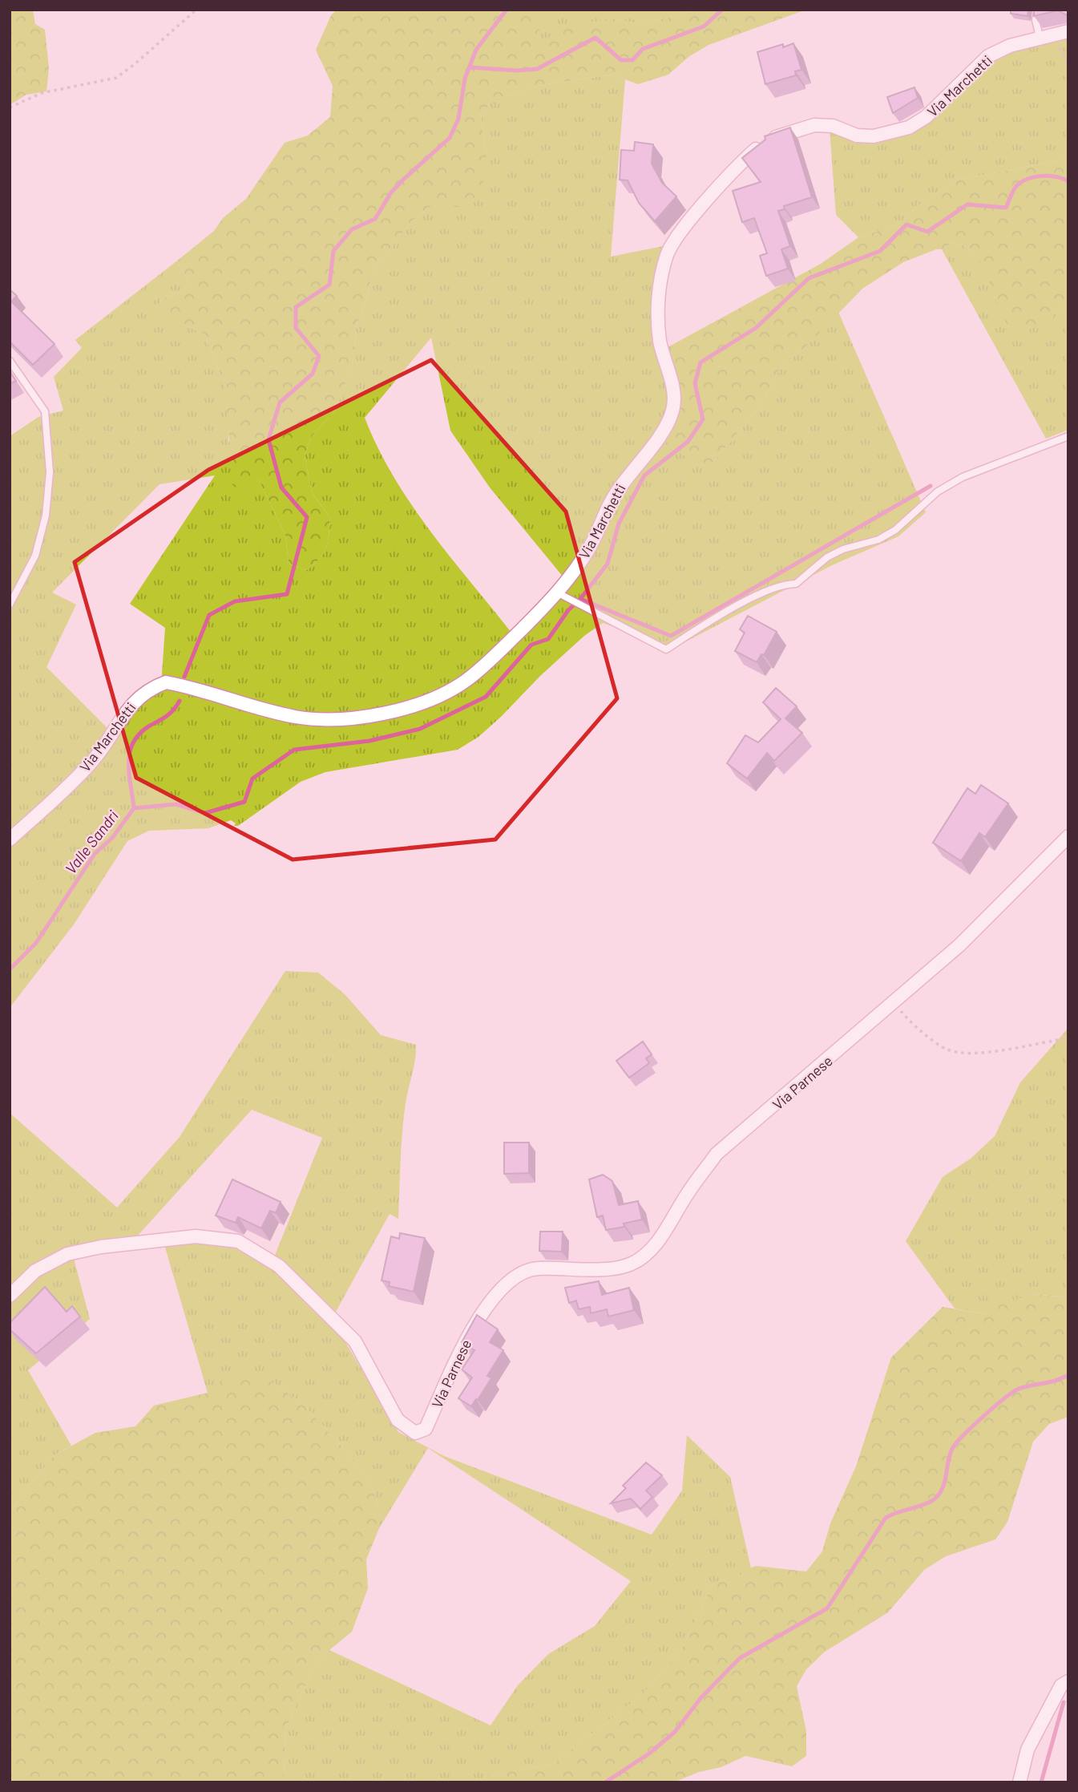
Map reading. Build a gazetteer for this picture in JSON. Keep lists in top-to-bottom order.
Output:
{
  "streets": {
    "street": ["Via Marchetti", "Via Parnese"]
  },
  "water": ["Valle Sandri"]
}
